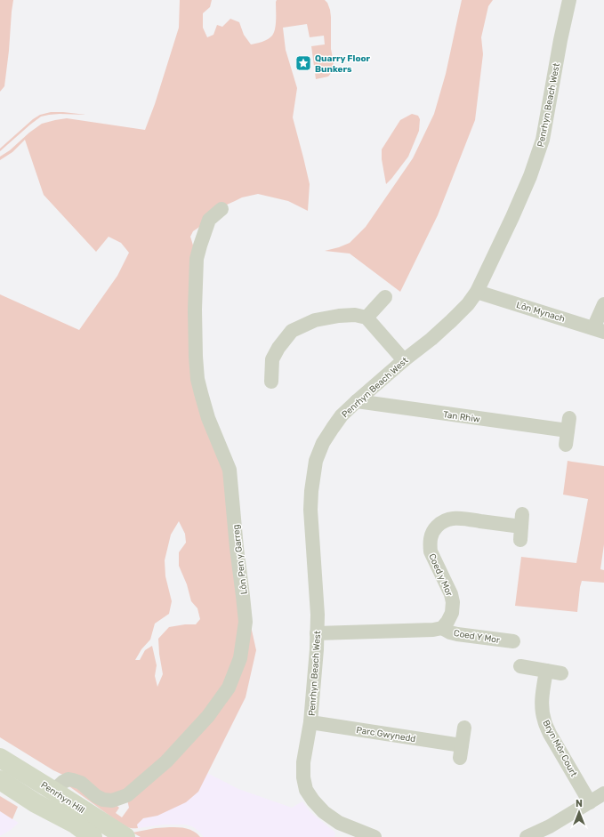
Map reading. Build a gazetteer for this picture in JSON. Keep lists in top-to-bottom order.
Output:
{
  "streets": {
    "main road": ["Penrhyn Hill"],
    "street": [
      "Penrhyn Beach West",
      "Lôn Mynach",
      "Tan Rhiw",
      "Lôn Pen y Garreg",
      "Coed y Mor",
      "Coed Y Mor",
      "Parc Gwynedd",
      "Bryn Môr Court"
    ]
  },
  "crossings": [
    ["Penrhyn Beach West", "Lôn Mynach"],
    ["Penrhyn Beach West", "Tan Rhiw"],
    ["Penrhyn Beach West", "Coed y Mor"],
    ["Penrhyn Beach West", "Parc Gwynedd"],
    ["Lôn Pen y Garreg", "Penrhyn Hill"],
    ["Coed y Mor", "Coed Y Mor"]
  ],
  "places": {
    "place": ["Quarry Floor Bunkers"]
  },
  "north": "top"
}
